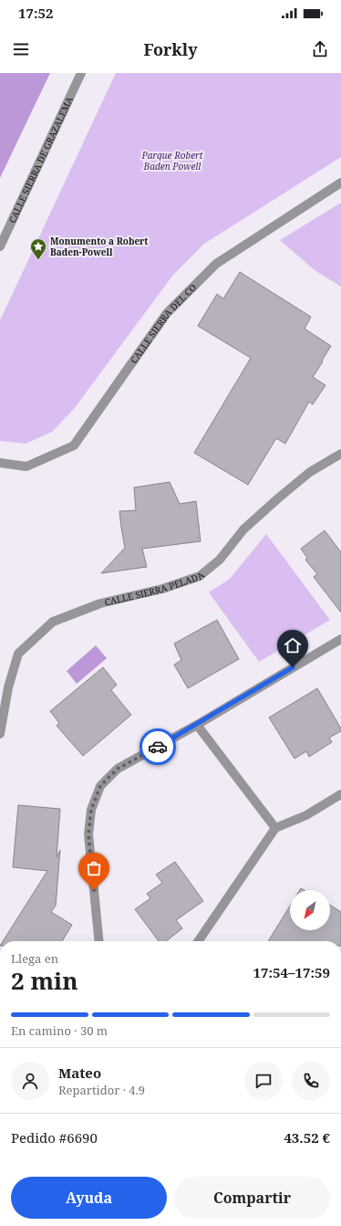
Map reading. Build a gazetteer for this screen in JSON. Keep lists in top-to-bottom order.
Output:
{
  "streets": {
    "street": ["CALLE SIERRA DE GRAZALEMA", "CALLE SIERRA DEL CO", "CALLE SIERRA PELADA"]
  },
  "parks": ["Parque Robert Baden Powell"],
  "places": {
    "place": ["Monumento a Robert Baden-Powell"]
  },
  "north": "bottom left",
  "page": {
    "status": "17:52",
    "header": "Forkly",
    "heading": ["2 min", "Llega en", "17:54–17:59"],
    "panel": [
      "Mateo",
      "Repartidor · 4.9",
      "Pedido #6690",
      "43.52 €"
    ],
    "bar": "En camino · 30 m",
    "buttons": ["Ayuda", "Compartir"]
  }
}
